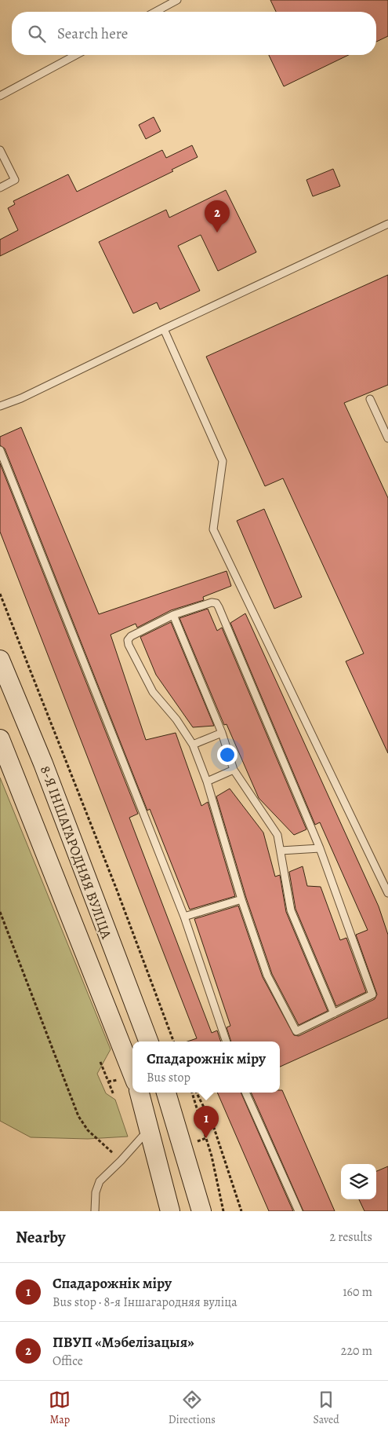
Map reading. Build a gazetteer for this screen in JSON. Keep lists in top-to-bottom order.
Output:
{
  "streets": {
    "main road": ["8-Я ІНШАГАРОДНЯЯ ВУЛІЦА"]
  },
  "page": {
    "search": "Search here",
    "pins": ["2", "1"],
    "popup": ["Спадарожнік міру", "Bus stop"],
    "heading": ["Nearby", "2 results"],
    "list": [
      {
        "mark": "1",
        "name": "Спадарожнік міру",
        "note": "Bus stop · 8-я Іншагародняя вуліца",
        "value": "160 m"
      },
      {
        "mark": "2",
        "name": "ПВУП «Мэбелізацыя»",
        "note": "Office",
        "value": "220 m"
      }
    ],
    "nav": ["Map", "Directions", "Saved"]
  }
}
